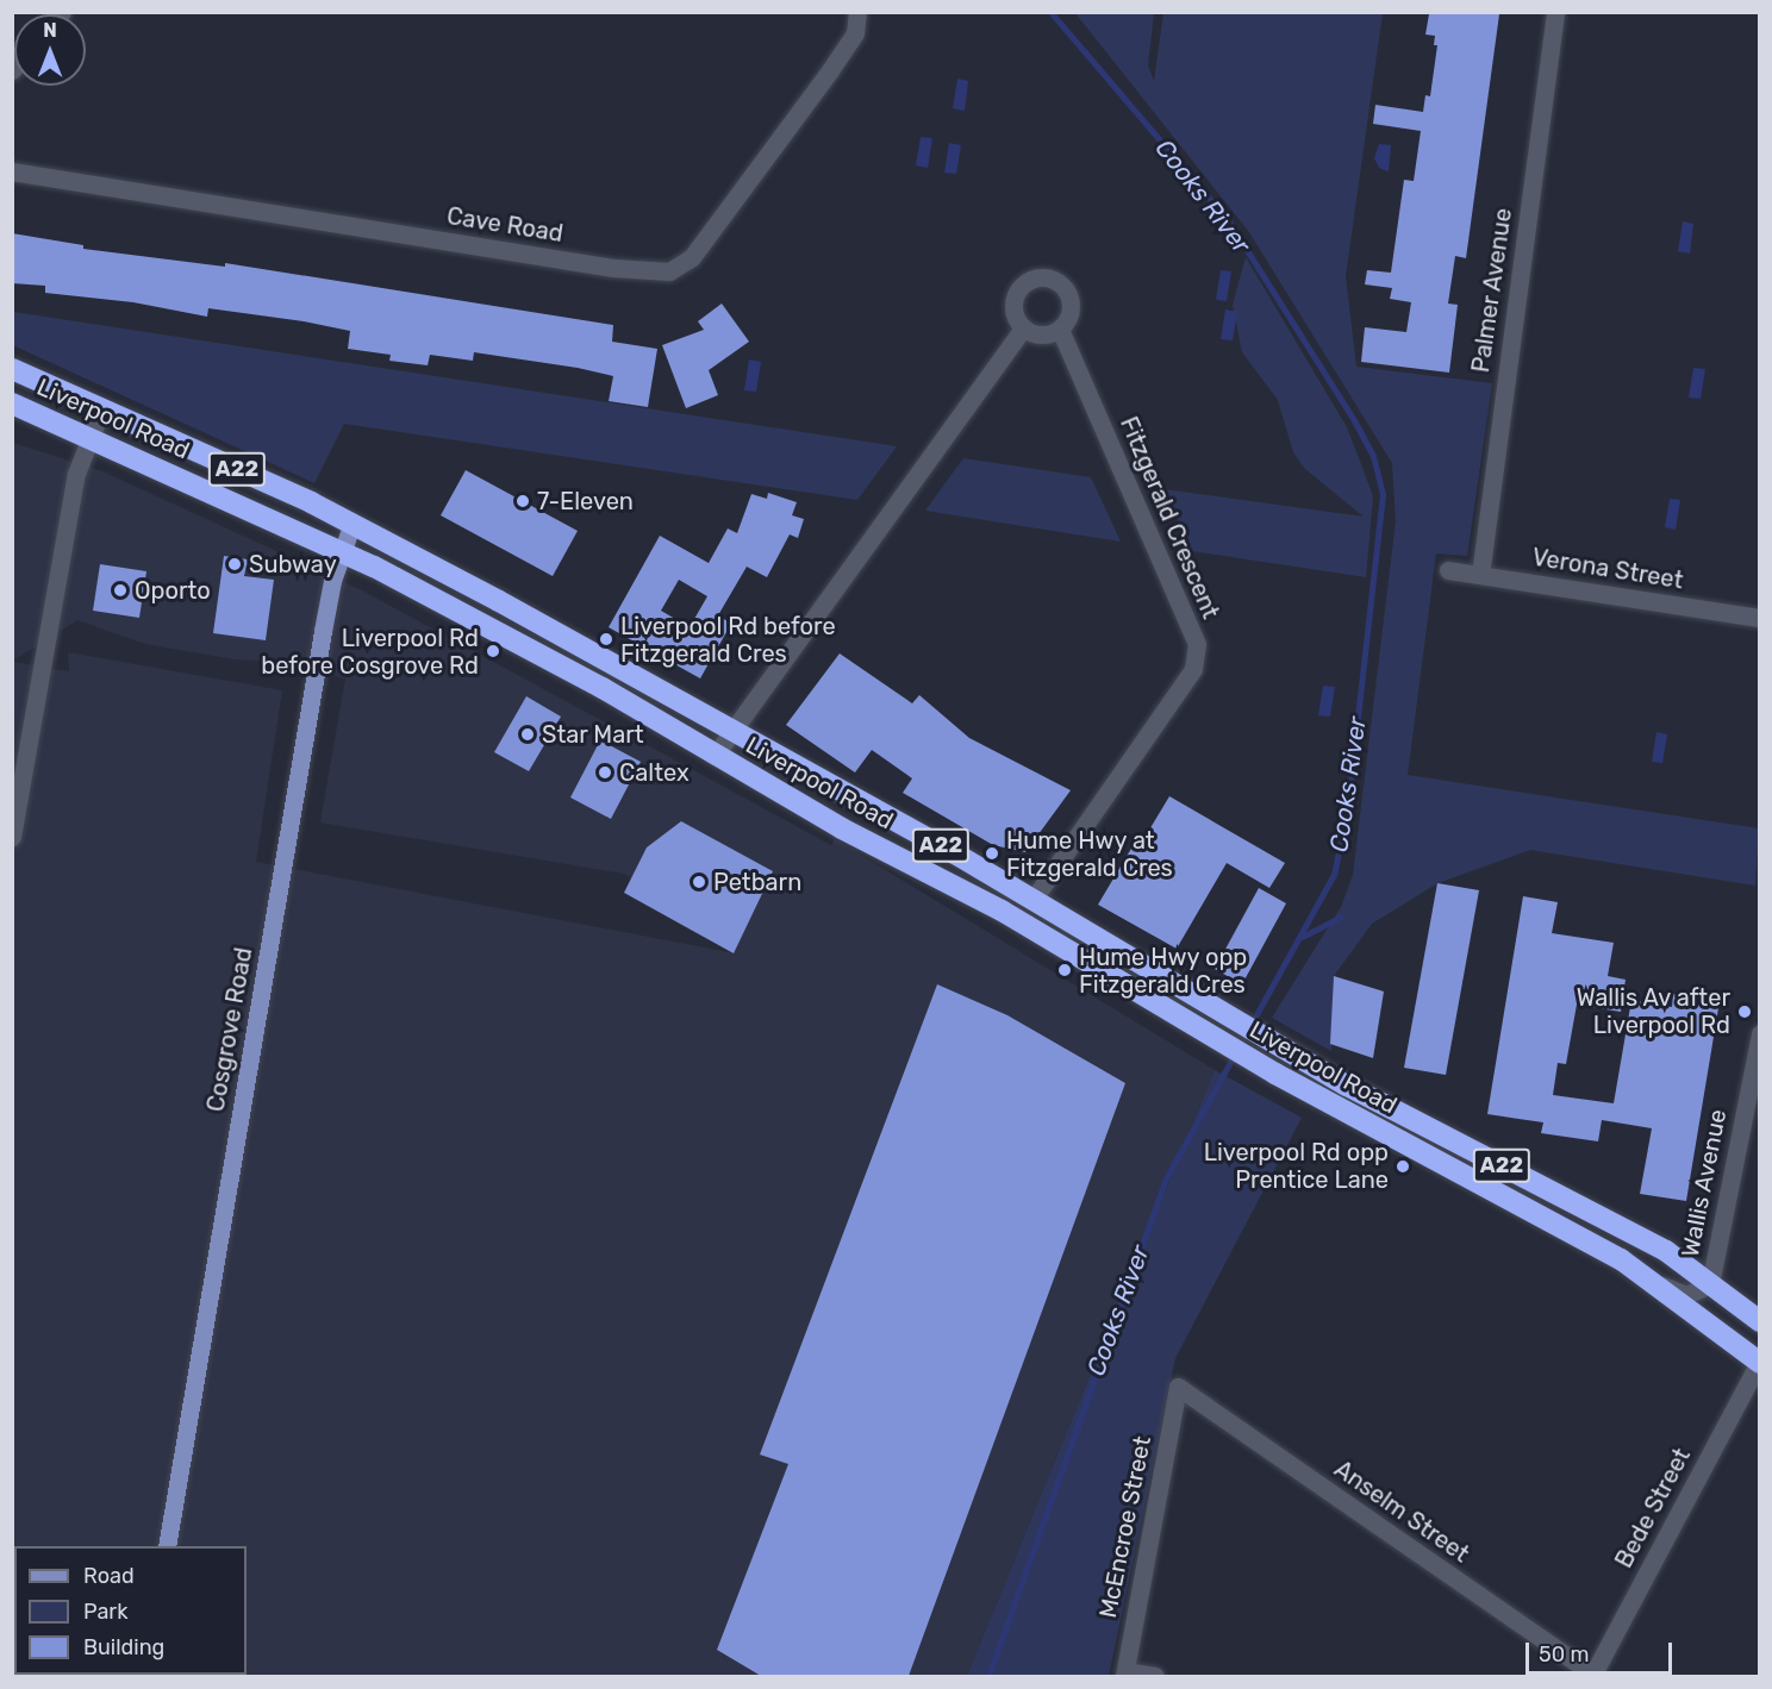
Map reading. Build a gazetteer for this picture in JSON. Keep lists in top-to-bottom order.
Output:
{
  "streets": {
    "highway": ["Liverpool Road", "A22"],
    "main road": ["Cosgrove Road"],
    "street": [
      "Cave Road",
      "Palmer Avenue",
      "Fitzgerald Crescent",
      "Verona Street",
      "Wallis Avenue",
      "Bede Street",
      "Anselm Street",
      "McEncroe Street"
    ]
  },
  "crossings": [
    ["Palmer Avenue", "Verona Street"],
    ["Liverpool Road", "Fitzgerald Crescent"],
    ["Liverpool Road", "Cosgrove Road"],
    ["Liverpool Road", "Wallis Avenue"],
    ["Liverpool Road", "Bede Street"],
    ["Bede Street", "Anselm Street"],
    ["Anselm Street", "McEncroe Street"]
  ],
  "water": ["Cooks River"],
  "places": [
    "7-Eleven",
    "Subway",
    "Oporto",
    "Liverpool Rd before Fitzgerald Cres",
    "Liverpool Rd before Cosgrove Rd",
    "Star Mart",
    "Caltex",
    "Hume Hwy at Fitzgerald Cres",
    "Petbarn",
    "Hume Hwy opp Fitzgerald Cres",
    "Wallis Av after Liverpool Rd",
    "Liverpool Rd opp Prentice Lane"
  ],
  "legend": ["Road", "Park", "Building"],
  "scale_bar": "50 m",
  "north": "top"
}
